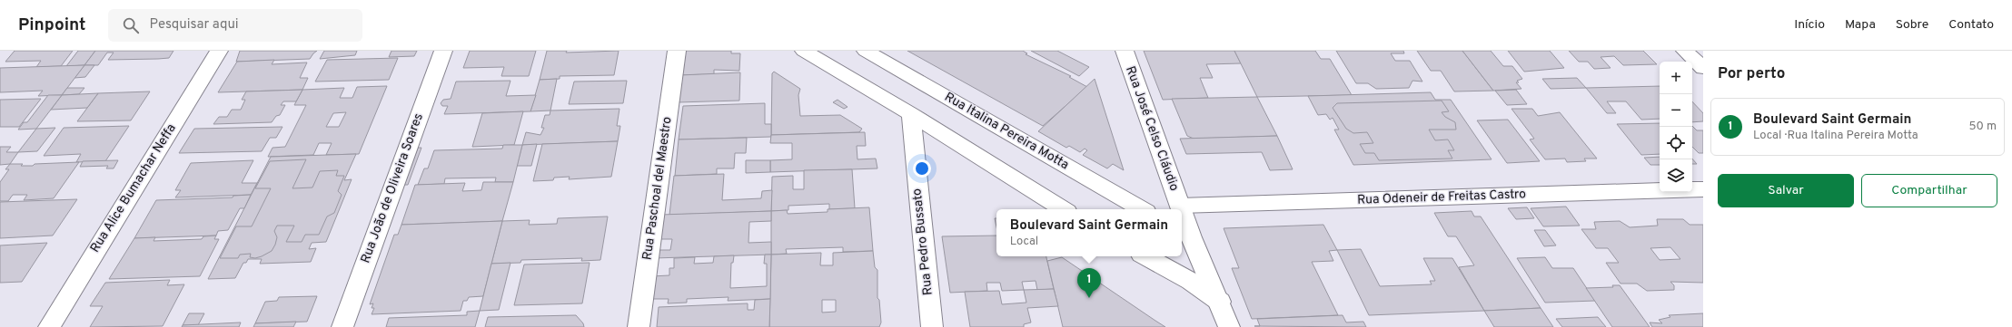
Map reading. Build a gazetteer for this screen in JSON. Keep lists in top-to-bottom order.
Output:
{
  "streets": {
    "street": [
      "Rua José Celso Cláudio",
      "Rua Italina Pereira Motta",
      "Rua Alice Bumachar Neffa",
      "Rua João de Oliveira Soares",
      "Rua Paschoal del Maestro",
      "Rua Odeneir de Freitas Castro",
      "Rua Pedro Bussato"
    ]
  },
  "crossings": [
    ["Rua José Celso Cláudio", "Rua Odeneir de Freitas Castro"]
  ],
  "page": {
    "header": "Pinpoint",
    "search": "Pesquisar aqui",
    "nav": [
      "Início",
      "Mapa",
      "Sobre",
      "Contato"
    ],
    "heading": "Por perto",
    "map_buttons": ["+", "−"],
    "list": [
      {
        "mark": "1",
        "name": "Boulevard Saint Germain",
        "note": "Local · Rua Italina Pereira Motta",
        "value": "50 m"
      }
    ],
    "buttons": ["Salvar", "Compartilhar"],
    "popup": ["Boulevard Saint Germain", "Local"],
    "pins": "1"
  }
}
